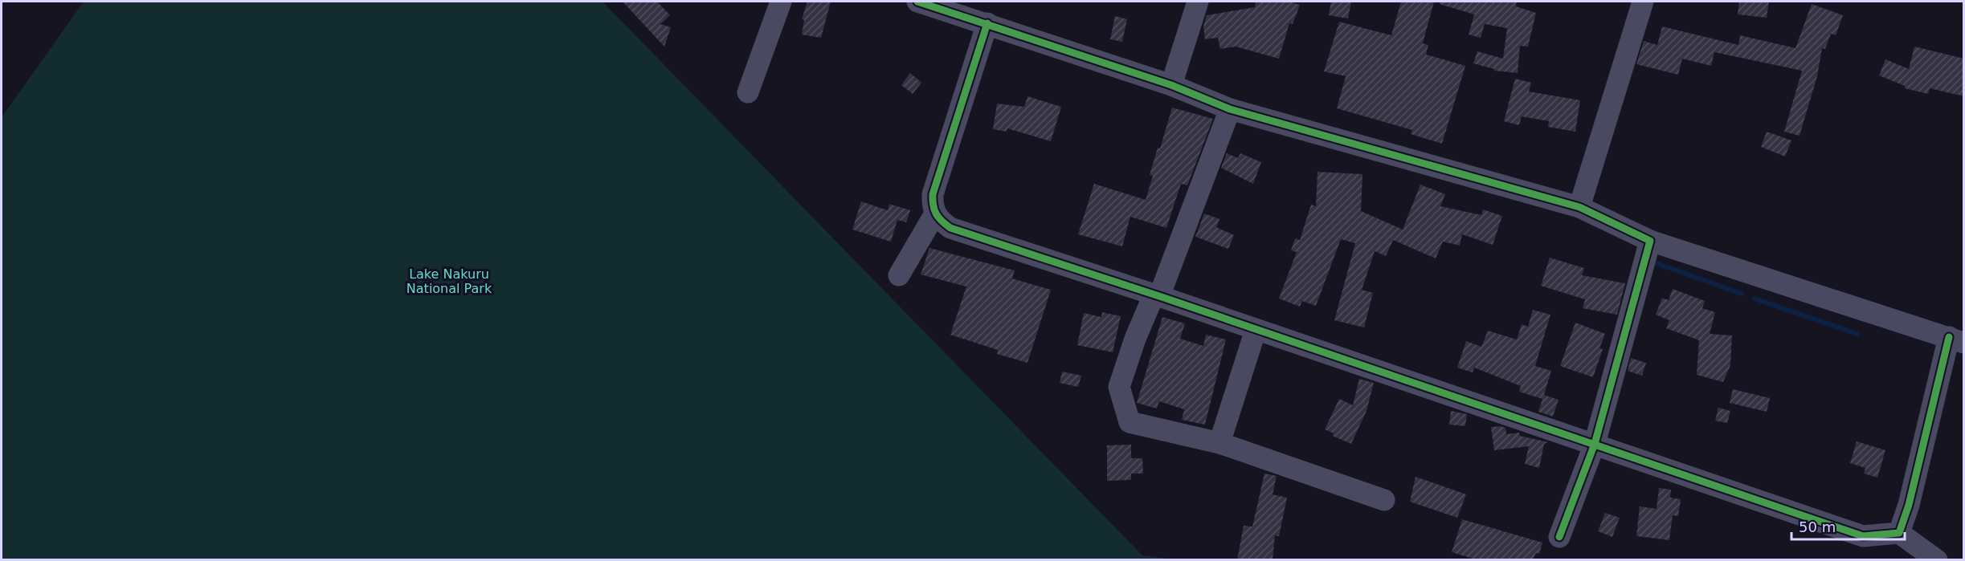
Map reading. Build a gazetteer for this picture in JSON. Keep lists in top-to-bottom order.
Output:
{
  "parks": ["Lake Nakuru National Park"],
  "scale_bar": "50 m"
}
